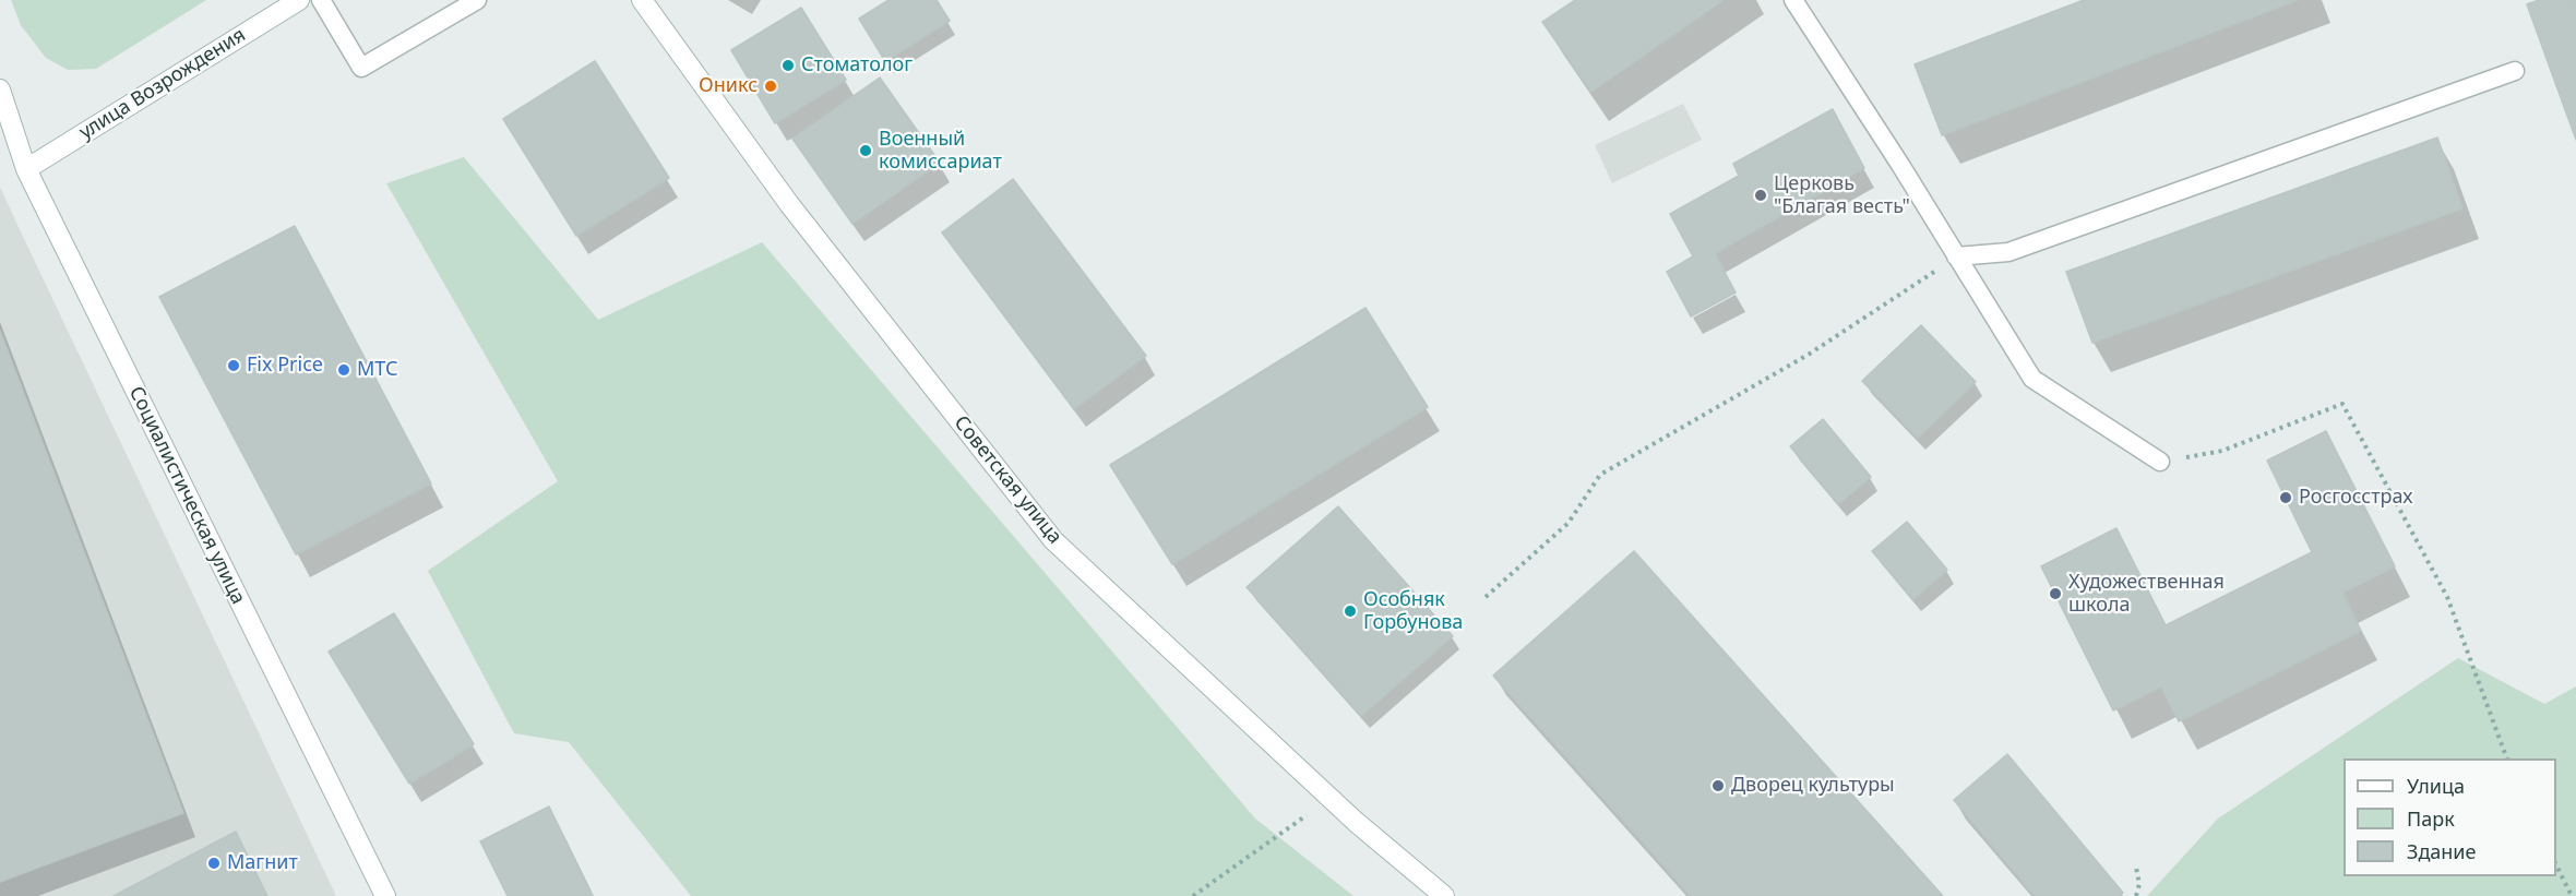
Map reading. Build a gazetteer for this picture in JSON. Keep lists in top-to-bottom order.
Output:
{
  "streets": {
    "main road": ["улица Возрождения", "Советская улица", "Социалистическая улица"]
  },
  "crossings": [
    ["улица Возрождения", "Социалистическая улица"]
  ],
  "places": [
    "Стоматолог",
    "Оникс",
    "Военный комиссариат",
    "Церковь \"Благая весть\"",
    "Fix Price",
    "МТС",
    "Росгосстрах",
    "Художественная школа",
    "Особняк Горбунова",
    "Дворец культуры",
    "Магнит"
  ],
  "legend": ["Улица", "Парк", "Здание"]
}
